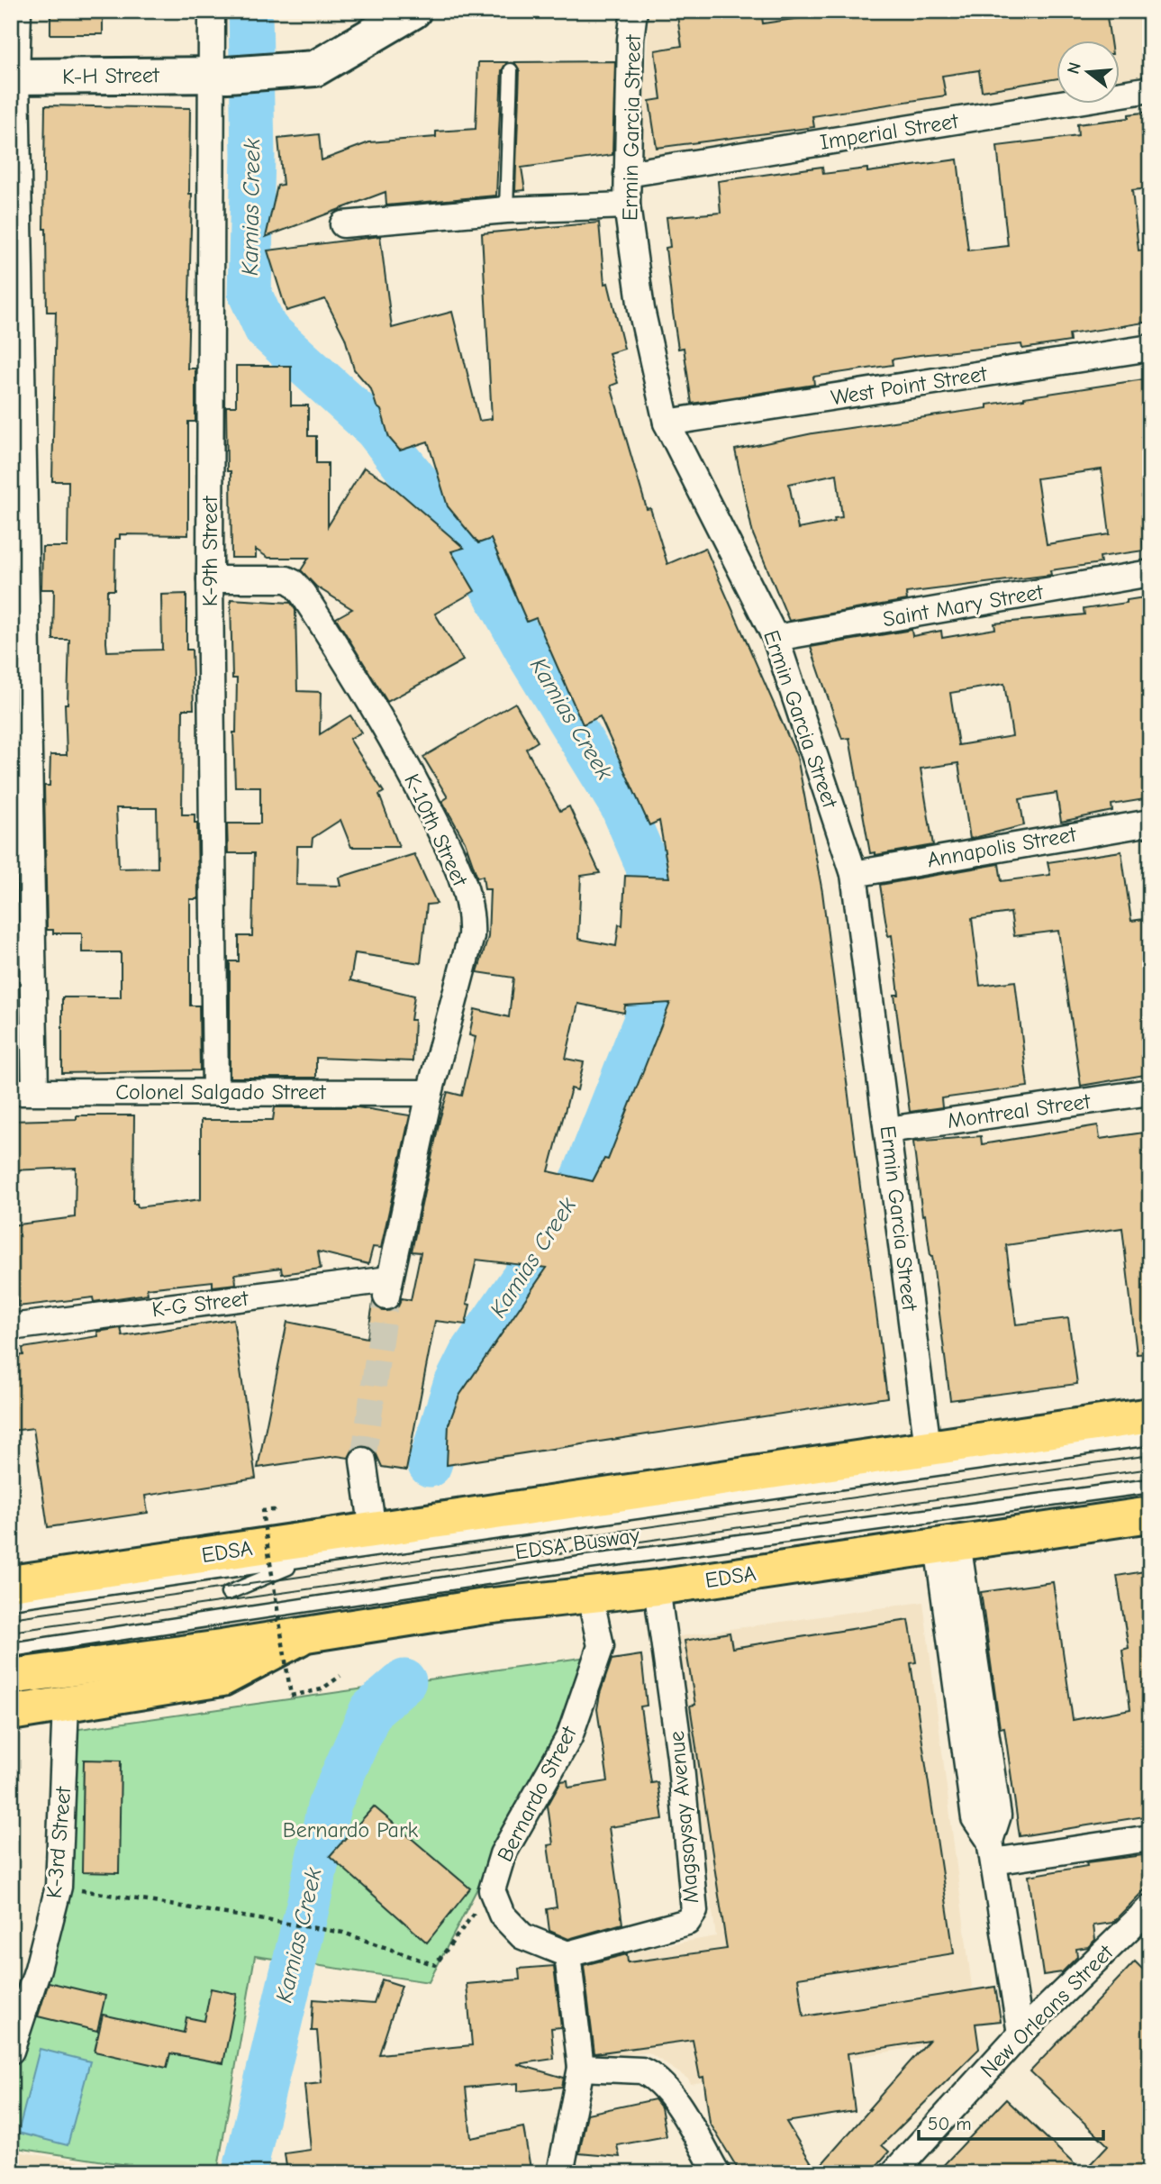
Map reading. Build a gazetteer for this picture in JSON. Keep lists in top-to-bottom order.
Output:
{
  "streets": {
    "main road": ["EDSA"],
    "street": [
      "K-H Street",
      "Ermin Garcia Street",
      "Imperial Street",
      "West Point Street",
      "K-9th Street",
      "Saint Mary Street",
      "K-10th Street",
      "Annapolis Street",
      "Colonel Salgado Street",
      "Montreal Street",
      "K-G Street",
      "Bernardo Street",
      "Magsaysay Avenue",
      "K-3rd Street",
      "New Orleans Street"
    ],
    "lane": ["EDSA Busway"]
  },
  "crossings": [
    ["K-H Street", "K-9th Street"],
    ["Ermin Garcia Street", "Imperial Street"],
    ["Ermin Garcia Street", "West Point Street"],
    ["Ermin Garcia Street", "Saint Mary Street"],
    ["Ermin Garcia Street", "Annapolis Street"],
    ["Ermin Garcia Street", "Montreal Street"],
    ["Ermin Garcia Street", "EDSA"],
    ["K-9th Street", "K-10th Street"],
    ["K-9th Street", "Colonel Salgado Street"],
    ["K-10th Street", "Colonel Salgado Street"],
    ["K-10th Street", "K-G Street"],
    ["EDSA Busway", "EDSA"],
    ["EDSA", "Bernardo Street"],
    ["EDSA", "Magsaysay Avenue"],
    ["EDSA", "K-3rd Street"],
    ["Bernardo Street", "Magsaysay Avenue"]
  ],
  "water": ["Kamias Creek"],
  "parks": ["Bernardo Park"],
  "scale_bar": "50 m",
  "north": "left"
}
